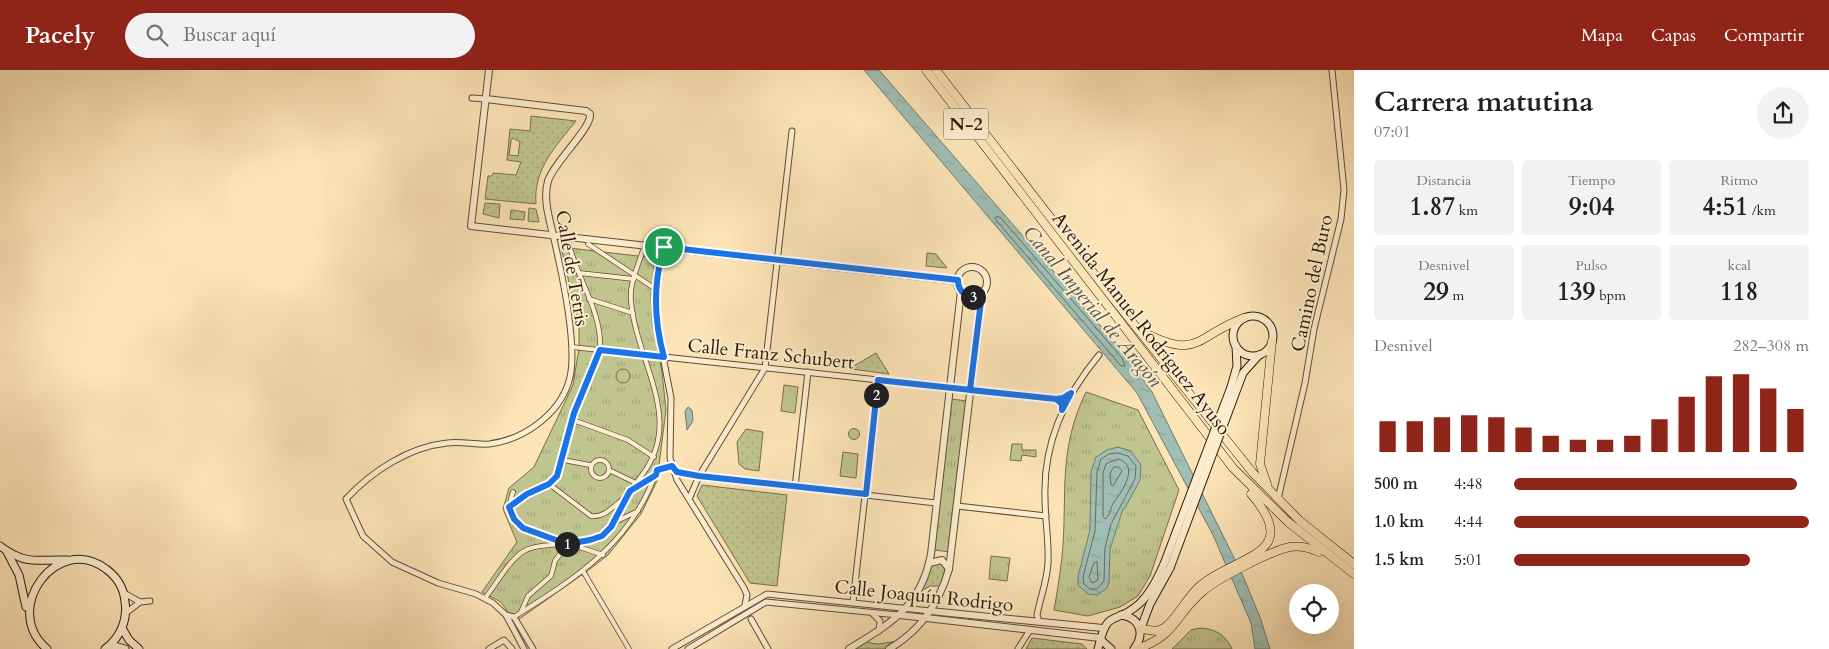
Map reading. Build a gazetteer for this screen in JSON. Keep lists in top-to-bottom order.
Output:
{
  "streets": {
    "highway": ["N-2", "Avenida Manuel Rodríguez Ayuso"],
    "street": [
      "Calle de Tetris",
      "Camino del Buro",
      "Calle Franz Schubert",
      "Calle Joaquín Rodrigo"
    ]
  },
  "crossings": [
    ["Calle de Tetris", "Calle Franz Schubert"],
    ["Camino del Buro", "Avenida Manuel Rodríguez Ayuso"]
  ],
  "water": ["Canal Imperial de Aragón"],
  "page": {
    "header": "Pacely",
    "search": "Buscar aquí",
    "nav": ["Mapa", "Capas", "Compartir"],
    "heading": ["Carrera matutina", "07:01"],
    "stats": [
      ["Distancia", "1.87 km"],
      ["Tiempo", "9:04"],
      ["Ritmo", "4:51 /km"],
      ["Desnivel", "29 m"],
      ["Pulso", "139 bpm"],
      ["kcal", "118"]
    ],
    "pins": ["3", "2", "1"],
    "chart": ["Desnivel", "282–308 m"],
    "list": [
      {
        "name": "500 m",
        "note": "4:48"
      },
      {
        "name": "1.0 km",
        "note": "4:44"
      },
      {
        "name": "1.5 km",
        "note": "5:01"
      }
    ]
  }
}
